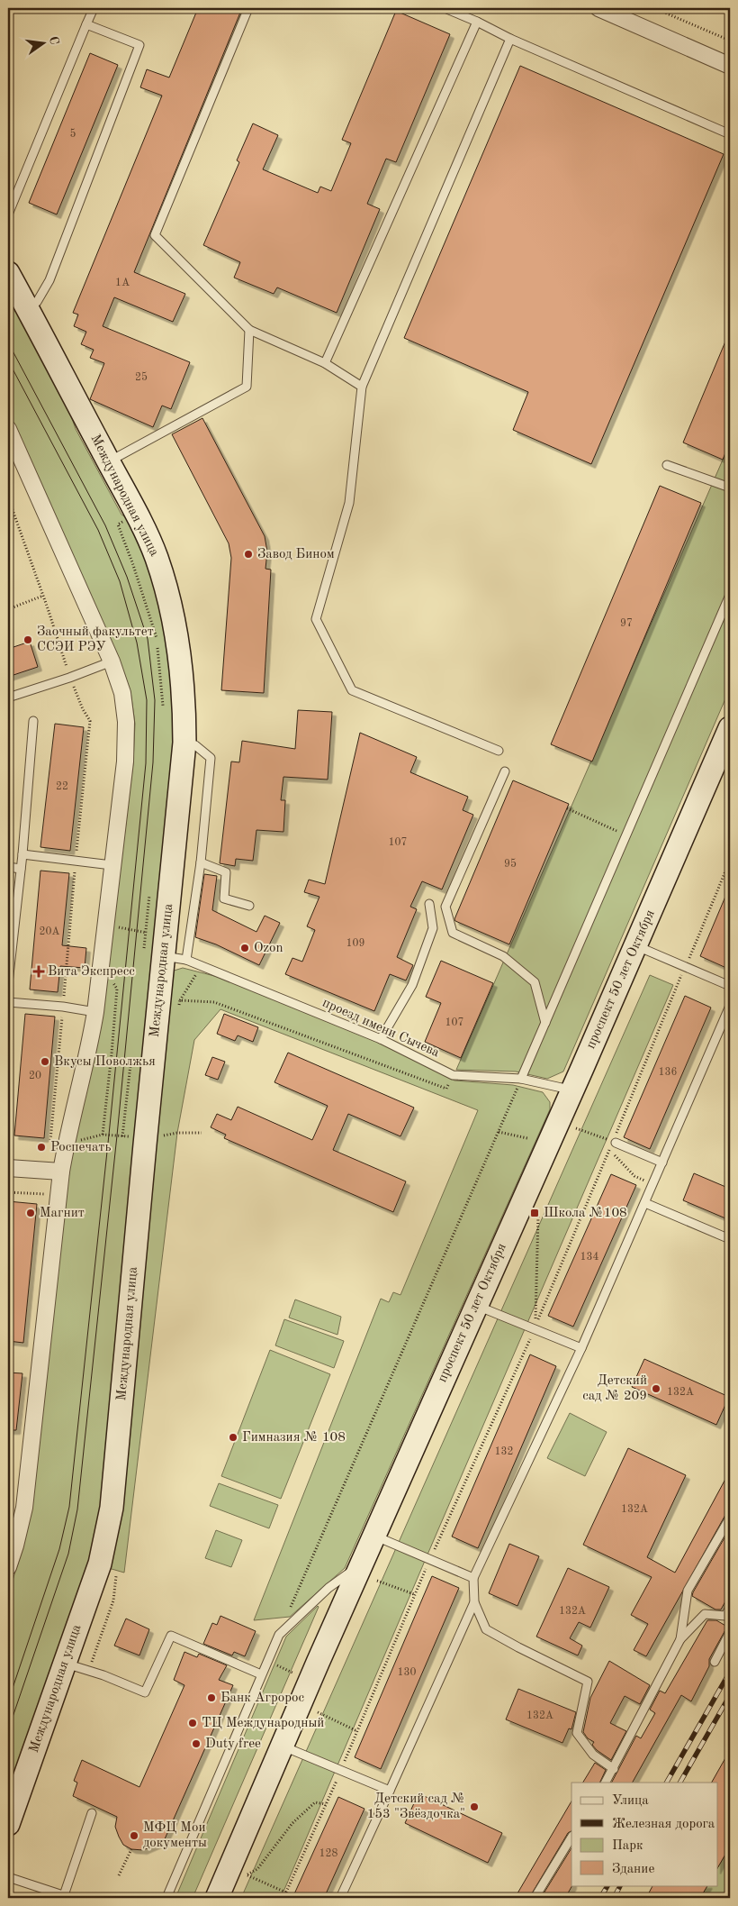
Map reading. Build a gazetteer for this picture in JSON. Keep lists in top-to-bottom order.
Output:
{
  "streets": {
    "street": ["Международная улица", "проспект 50 лет Октября"],
    "lane": ["проезд имени Сычева"]
  },
  "crossings": [
    ["Международная улица", "проезд имени Сычева"],
    ["проспект 50 лет Октября", "проезд имени Сычева"]
  ],
  "places": {
    "other": [
      "Завод Бином",
      "Заочный факультет ССЭИ РЭУ",
      "Ozon",
      "Вкусы Поволжья",
      "Роспечать",
      "Магнит",
      "Детский сад № 209",
      "Гимназия № 108",
      "Банк Агророс",
      "ТЦ Международный",
      "Duty free",
      "Детский сад № 153 \"Звёздочка\"",
      "МФЦ Мои документы"
    ],
    "health": ["Вита Экспресс"],
    "transit": ["Школа №108"]
  },
  "house_numbers": [
    "5",
    "1А",
    "25",
    "97",
    "22",
    "107",
    "95",
    "20А",
    "109",
    "107",
    "136",
    "20",
    "134",
    "132А",
    "132",
    "132А",
    "132А",
    "130",
    "132А",
    "128"
  ],
  "legend": [
    "Улица",
    "Железная дорога",
    "Парк",
    "Здание"
  ],
  "north": "right"
}
